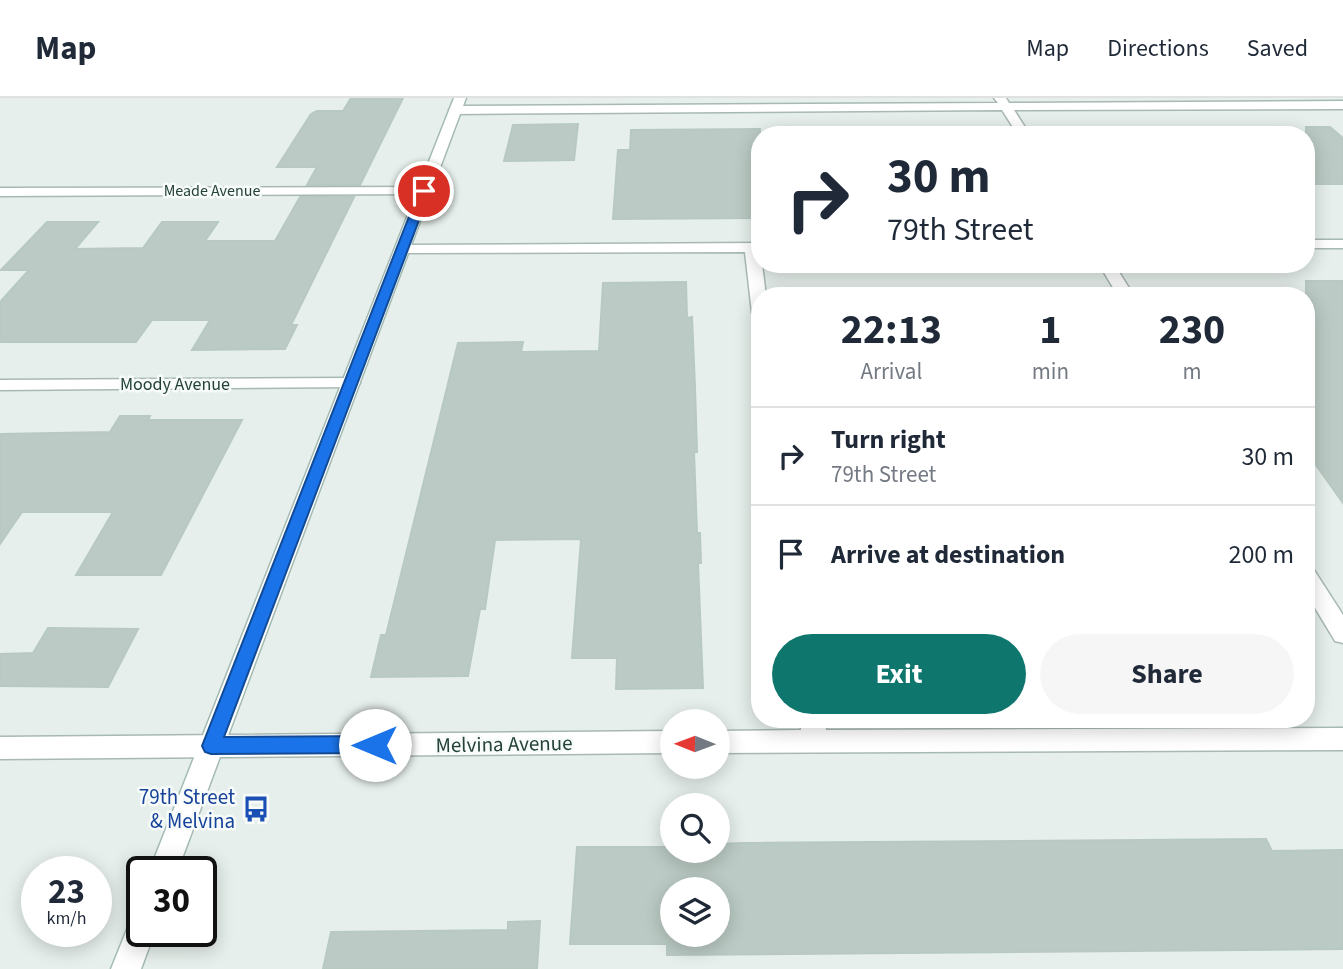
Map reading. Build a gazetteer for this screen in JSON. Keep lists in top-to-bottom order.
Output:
{
  "streets": {
    "street": ["Meade Avenue", "Moody Avenue", "Melvina Avenue"]
  },
  "places": {
    "bus stop": ["79th Street & Melvina"]
  },
  "north": "left",
  "page": {
    "header": "Map",
    "nav": ["Map", "Directions", "Saved"],
    "turn": ["30 m", "79th Street"],
    "eta": [
      "22:13",
      "Arrival",
      "1",
      "min",
      "230",
      "m"
    ],
    "list": [
      {
        "name": "Turn right",
        "note": "79th Street",
        "value": "30 m"
      },
      {
        "name": "Arrive at destination",
        "value": "200 m"
      }
    ],
    "buttons": ["Exit", "Share"],
    "speed": "23 km/h",
    "limit": "30"
  }
}
